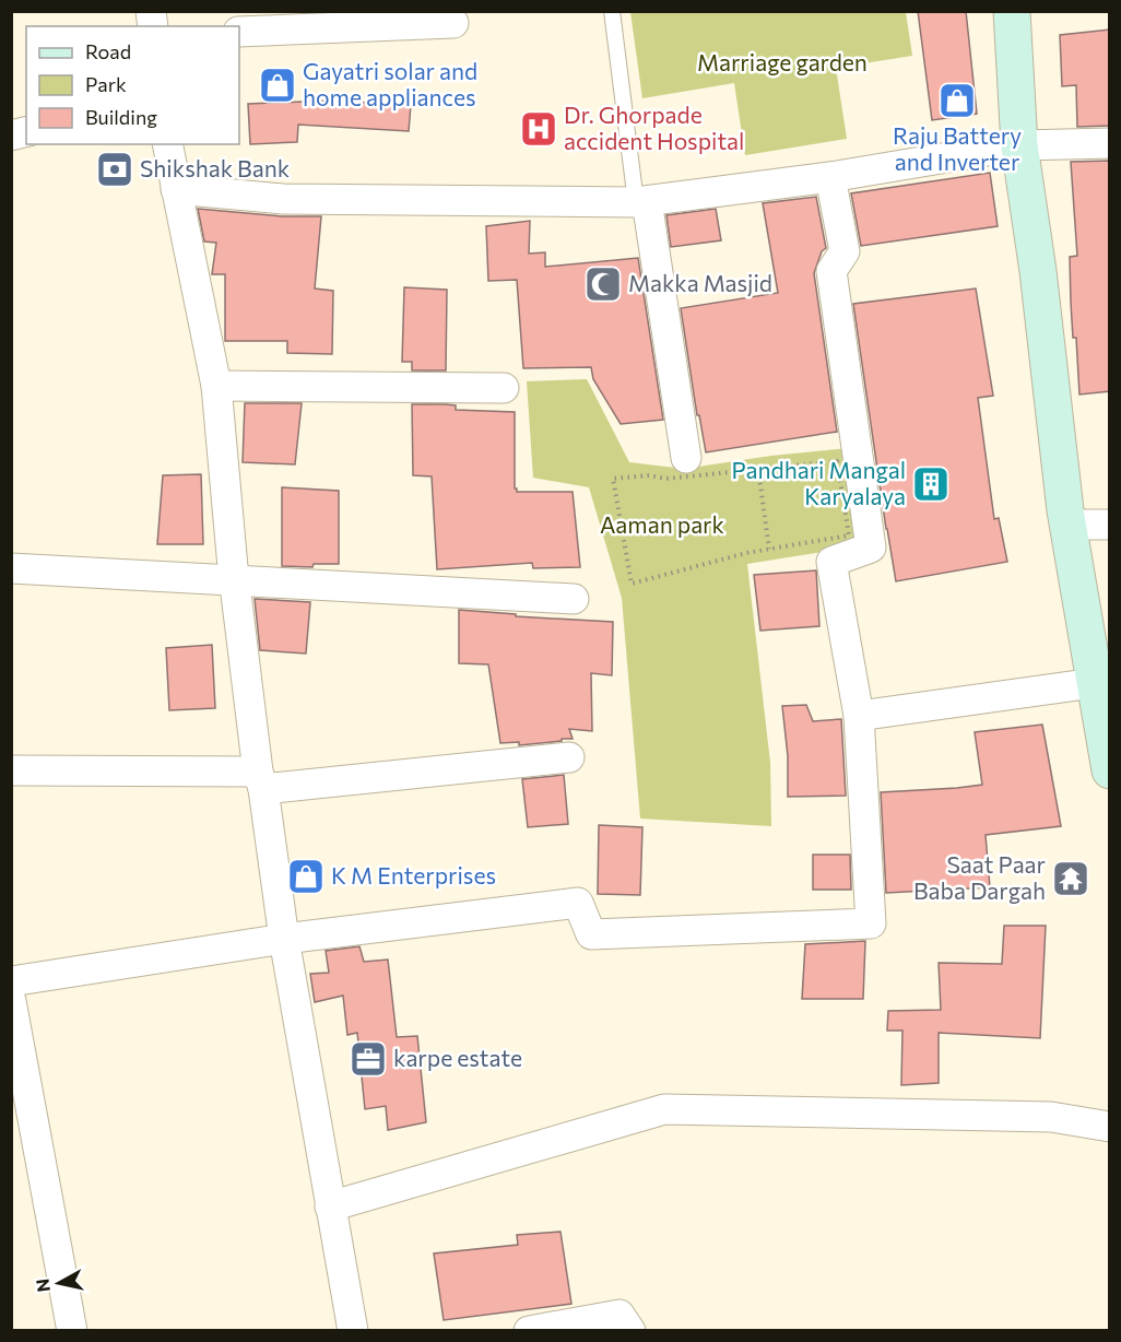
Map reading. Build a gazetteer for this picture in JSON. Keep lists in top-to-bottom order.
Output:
{
  "parks": ["Marriage garden", "Aaman park"],
  "places": {
    "shop": ["Gayatri solar and home appliances", "Raju Battery and Inverter", "K M Enterprises"],
    "hospital": ["Dr. Ghorpade accident Hospital"],
    "bank": ["Shikshak Bank"],
    "mosque": ["Makka Masjid"],
    "building": ["Pandhari Mangal Karyalaya"],
    "temple": ["Saat Paar Baba Dargah"],
    "office": ["karpe estate"]
  },
  "legend": ["Road", "Park", "Building"],
  "north": "left"
}
